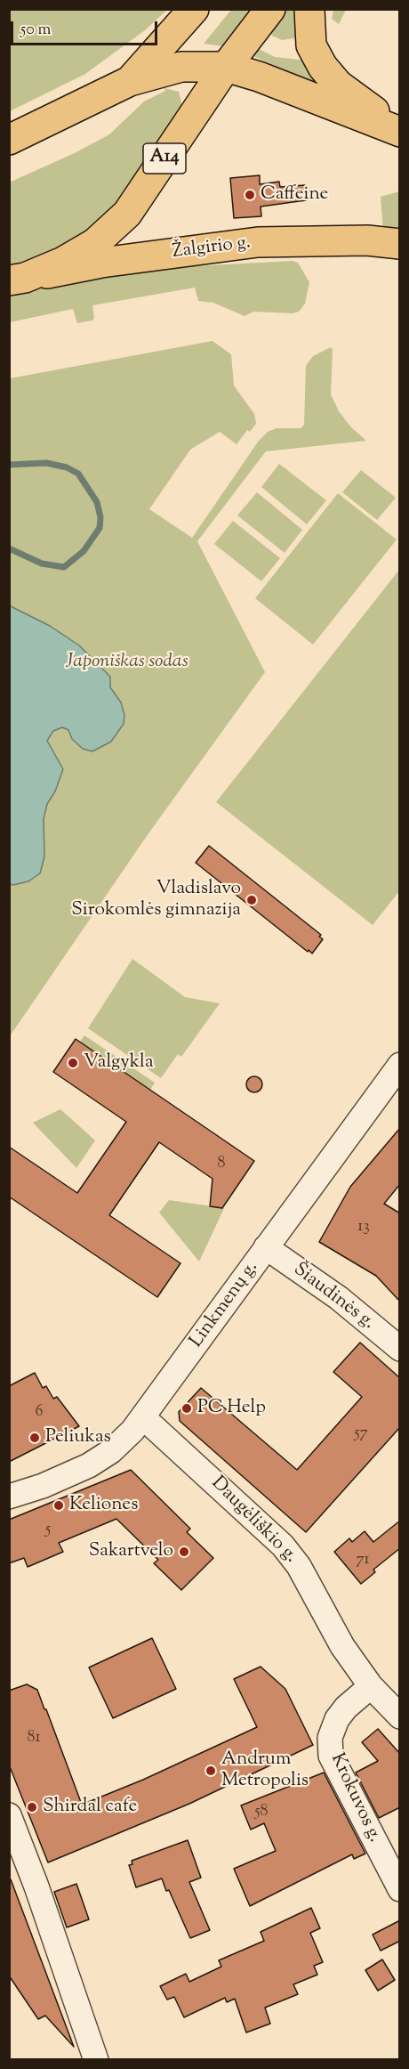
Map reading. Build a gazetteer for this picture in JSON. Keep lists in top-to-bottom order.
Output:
{
  "streets": {
    "main road": ["A14", "Žalgirio g."],
    "street": [
      "Šiaudinės g.",
      "Linkmenų g.",
      "Daugėliškio g.",
      "Krokuvos g."
    ]
  },
  "crossings": [
    ["A14", "Žalgirio g."],
    ["Šiaudinės g.", "Linkmenų g."],
    ["Linkmenų g.", "Daugėliškio g."],
    ["Daugėliškio g.", "Krokuvos g."]
  ],
  "parks": ["Japoniškas sodas"],
  "places": [
    "Caffeine",
    "Vladislavo Sirokomlės gimnazija",
    "Valgykla",
    "PC Help",
    "Peliukas",
    "Keliones",
    "Sakartvelo",
    "Andrum Metropolis",
    "Shirdal cafe"
  ],
  "house_numbers": [
    "8",
    "13",
    "6",
    "57",
    "5",
    "71",
    "81",
    "58"
  ],
  "scale_bar": "50 m"
}
